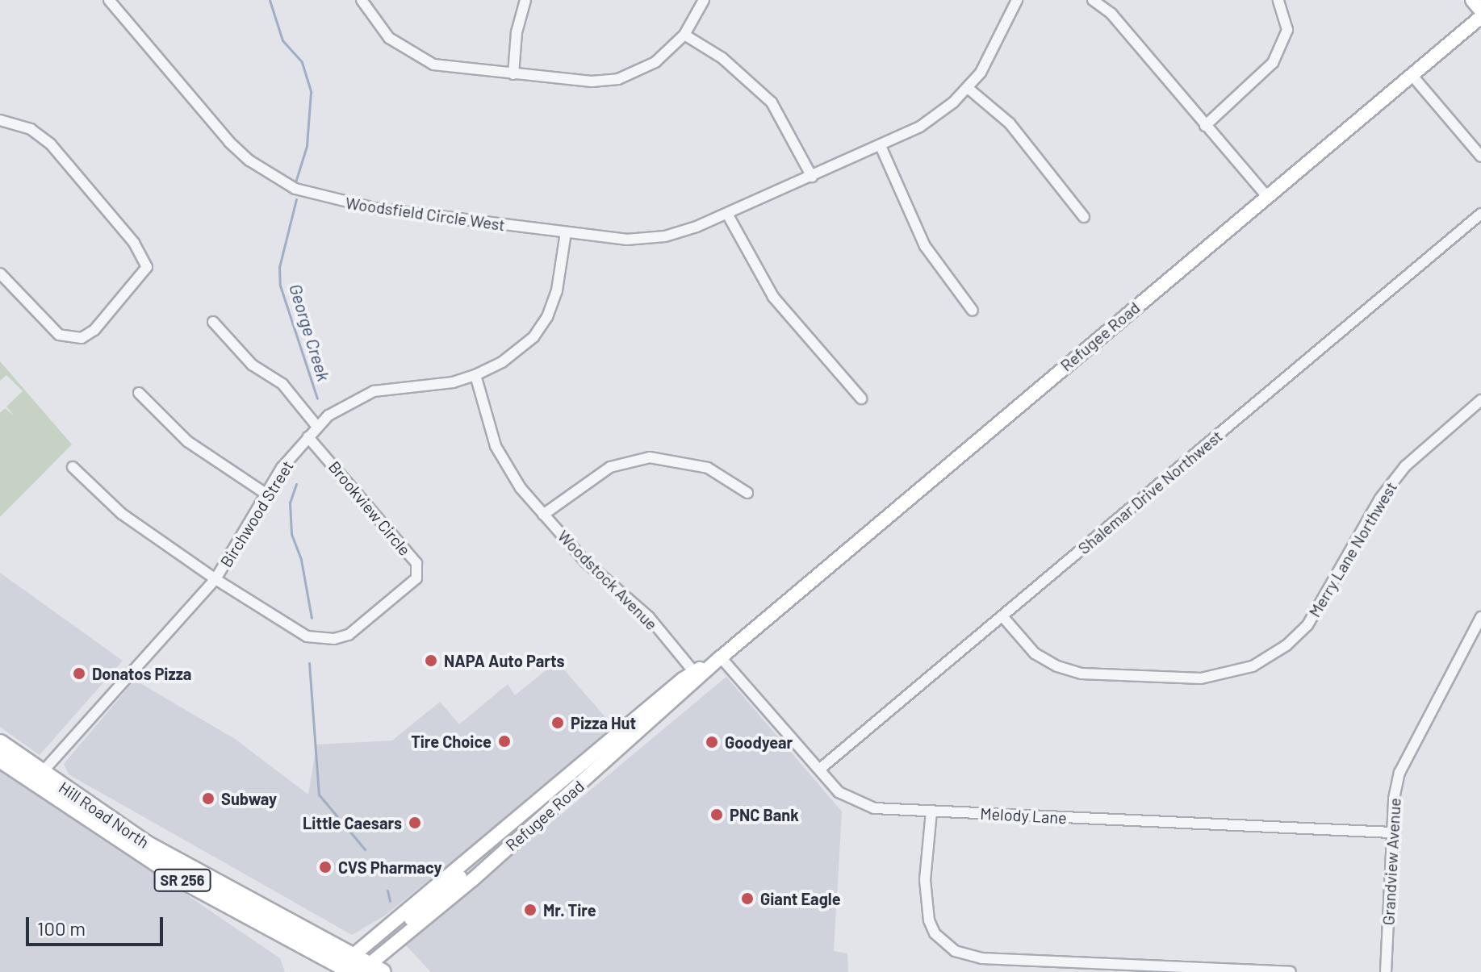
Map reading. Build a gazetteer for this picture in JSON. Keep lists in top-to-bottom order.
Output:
{
  "streets": {
    "highway": ["Hill Road North", "SR 256"],
    "main road": ["Refugee Road"],
    "street": [
      "Woodsfield Circle West",
      "Shalemar Drive Northwest",
      "Brookview Circle",
      "Birchwood Street",
      "Merry Lane Northwest",
      "Woodstock Avenue",
      "Melody Lane",
      "Grandview Avenue"
    ]
  },
  "crossings": [
    ["Woodsfield Circle West", "Birchwood Street"],
    ["Refugee Road", "Woodstock Avenue"],
    ["Refugee Road", "Hill Road North"],
    ["Refugee Road", "Melody Lane"],
    ["Shalemar Drive Northwest", "Merry Lane Northwest"],
    ["Shalemar Drive Northwest", "Melody Lane"],
    ["Brookview Circle", "Birchwood Street"],
    ["Birchwood Street", "Woodstock Avenue"],
    ["Birchwood Street", "Hill Road North"],
    ["Melody Lane", "Grandview Avenue"]
  ],
  "water": ["George Creek"],
  "places": [
    "NAPA Auto Parts",
    "Donatos Pizza",
    "Pizza Hut",
    "Tire Choice",
    "Goodyear",
    "Subway",
    "PNC Bank",
    "Little Caesars",
    "CVS Pharmacy",
    "Giant Eagle",
    "Mr. Tire"
  ],
  "scale_bar": "100 m"
}
